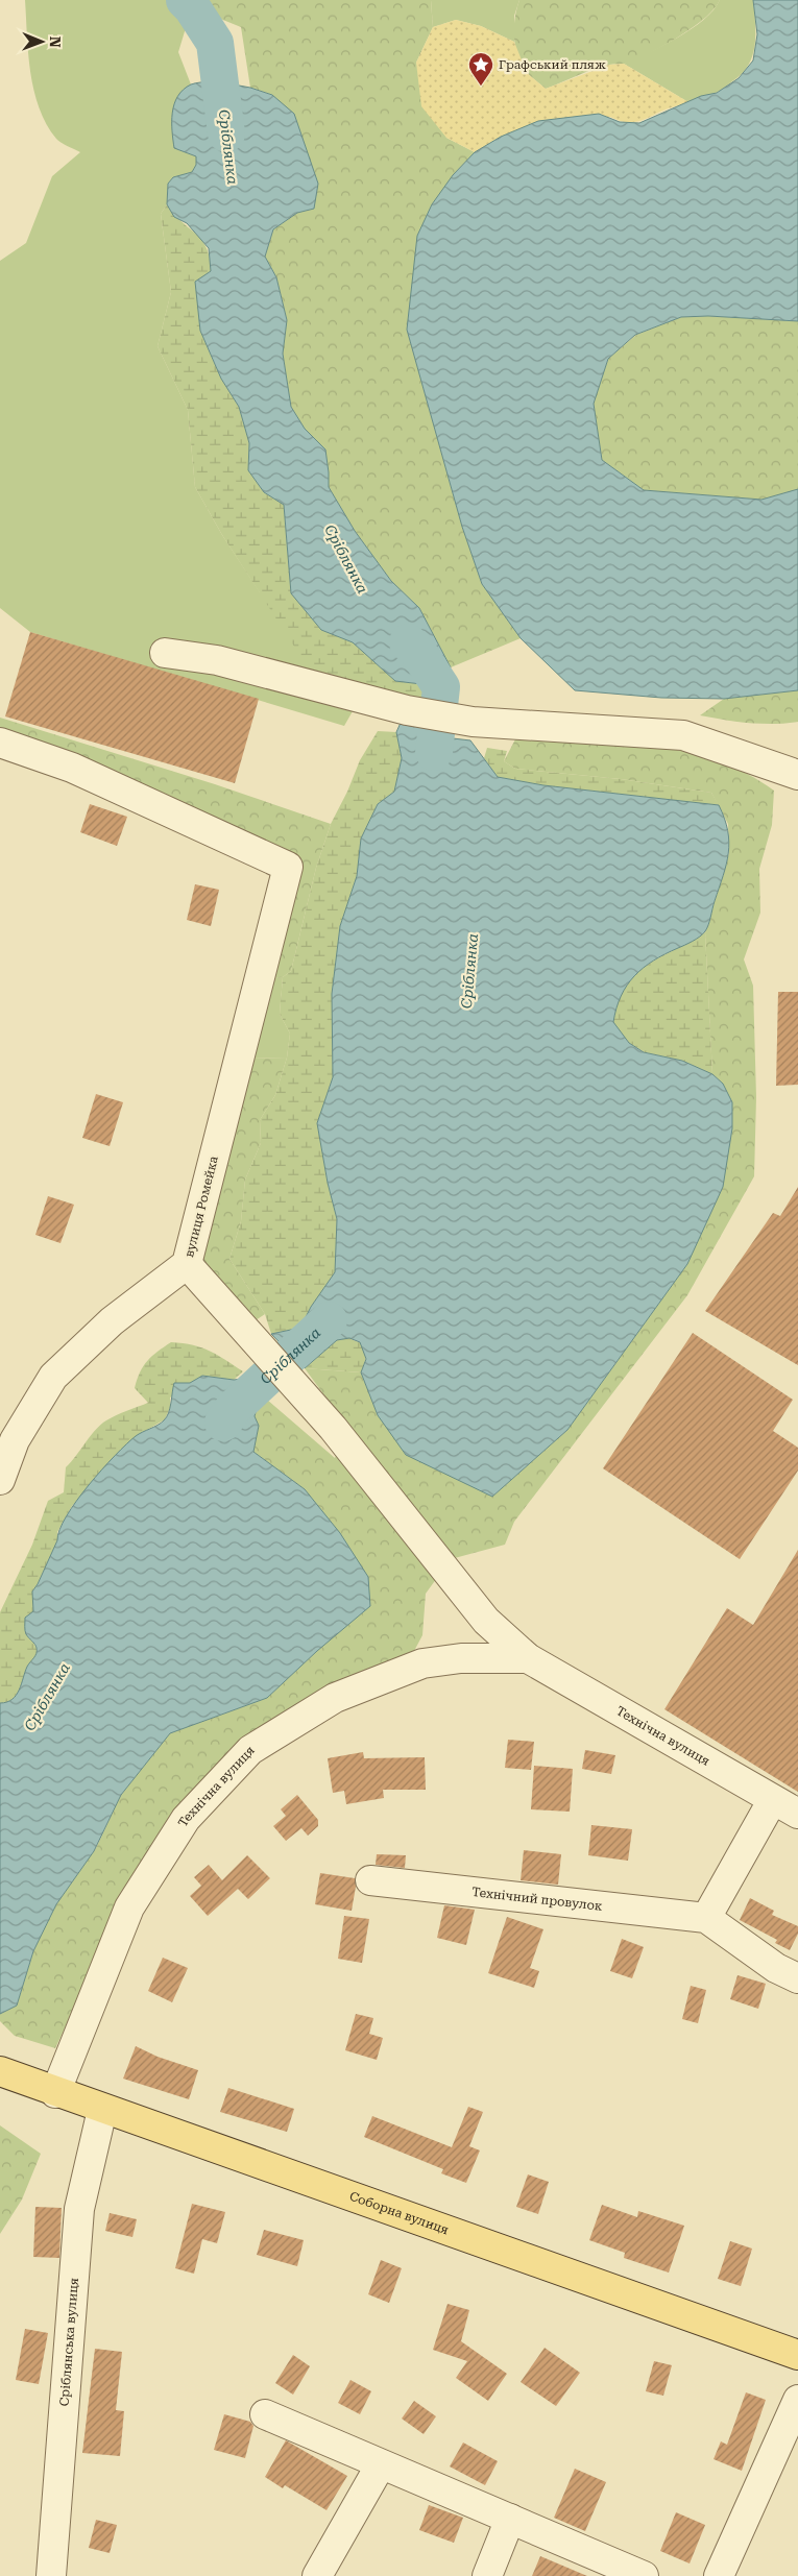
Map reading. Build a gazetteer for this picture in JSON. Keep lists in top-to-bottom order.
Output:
{
  "streets": {
    "main road": ["Соборна вулиця"],
    "street": [
      "вулиця Ромейка",
      "Технічна вулиця",
      "Технічний провулок",
      "Сріблянська вулиця"
    ]
  },
  "crossings": [
    ["вулиця Ромейка", "Технічна вулиця"],
    ["Технічна вулиця", "Соборна вулиця"],
    ["Соборна вулиця", "Сріблянська вулиця"]
  ],
  "water": ["Сріблянка"],
  "places": {
    "place": ["Графський пляж"]
  },
  "north": "right"
}
